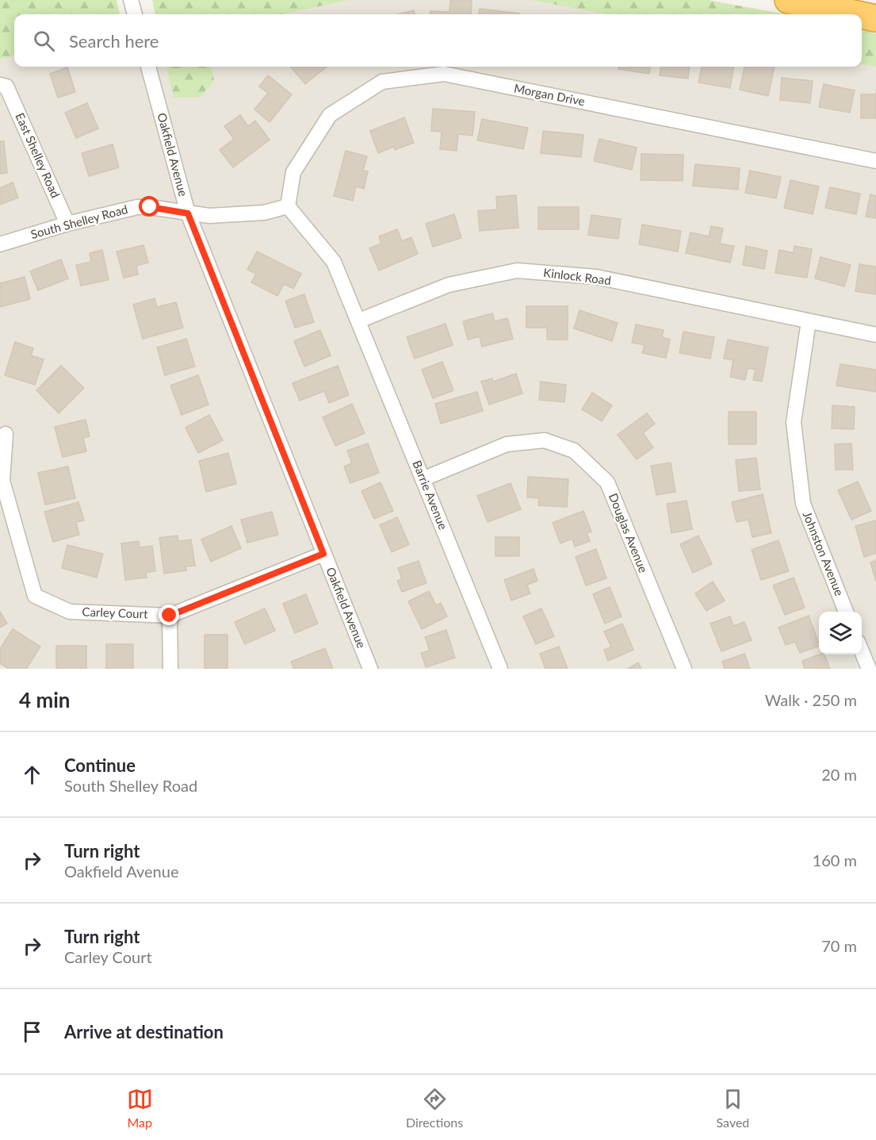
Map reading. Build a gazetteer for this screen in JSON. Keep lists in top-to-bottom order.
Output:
{
  "streets": {
    "street": [
      "Morgan Drive",
      "Oakfield Avenue",
      "East Shelley Road",
      "South Shelley Road",
      "Kinlock Road",
      "Barrie Avenue",
      "Douglas Avenue",
      "Johnston Avenue",
      "Carley Court"
    ]
  },
  "crossings": [
    ["Oakfield Avenue", "South Shelley Road"],
    ["Oakfield Avenue", "Carley Court"],
    ["East Shelley Road", "South Shelley Road"],
    ["Kinlock Road", "Barrie Avenue"],
    ["Kinlock Road", "Johnston Avenue"],
    ["Barrie Avenue", "Douglas Avenue"]
  ],
  "page": {
    "search": "Search here",
    "heading": ["4 min", "Walk · 250 m"],
    "list": [
      ["Continue", "South Shelley Road", "20 m"],
      ["Turn right", "Oakfield Avenue", "160 m"],
      ["Turn right", "Carley Court", "70 m"],
      "Arrive at destination"
    ],
    "nav": ["Map", "Directions", "Saved"]
  }
}
